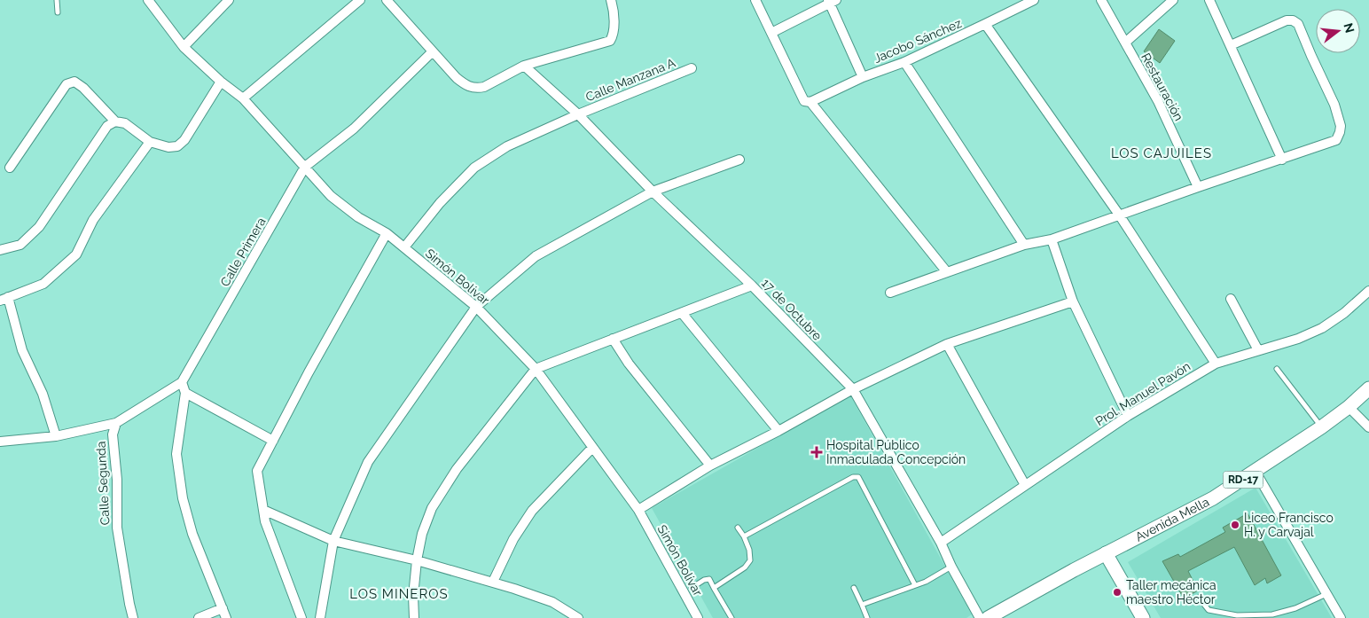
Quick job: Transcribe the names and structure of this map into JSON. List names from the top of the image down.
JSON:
{
  "streets": {
    "main road": ["RD-17", "Avenida Mella"],
    "street": [
      "Jacobo Sánchez",
      "Calle Manzana A",
      "Restauración",
      "Calle Primera",
      "Simón Bolívar",
      "17 de Octubre",
      "Prol. Manuel Pavón",
      "Calle Segunda"
    ]
  },
  "crossings": [
    ["Calle Manzana A", "Simón Bolívar"],
    ["Calle Manzana A", "17 de Octubre"],
    ["Calle Primera", "Simón Bolívar"],
    ["17 de Octubre", "Prol. Manuel Pavón"]
  ],
  "districts": ["LOS CAJUILES", "LOS MINEROS"],
  "places": {
    "health": ["Hospital Público Inmaculada Concepción"],
    "other": ["Liceo Francisco H. y Carvajal", "Taller mecánica maestro Héctor"]
  },
  "north": "right"
}
